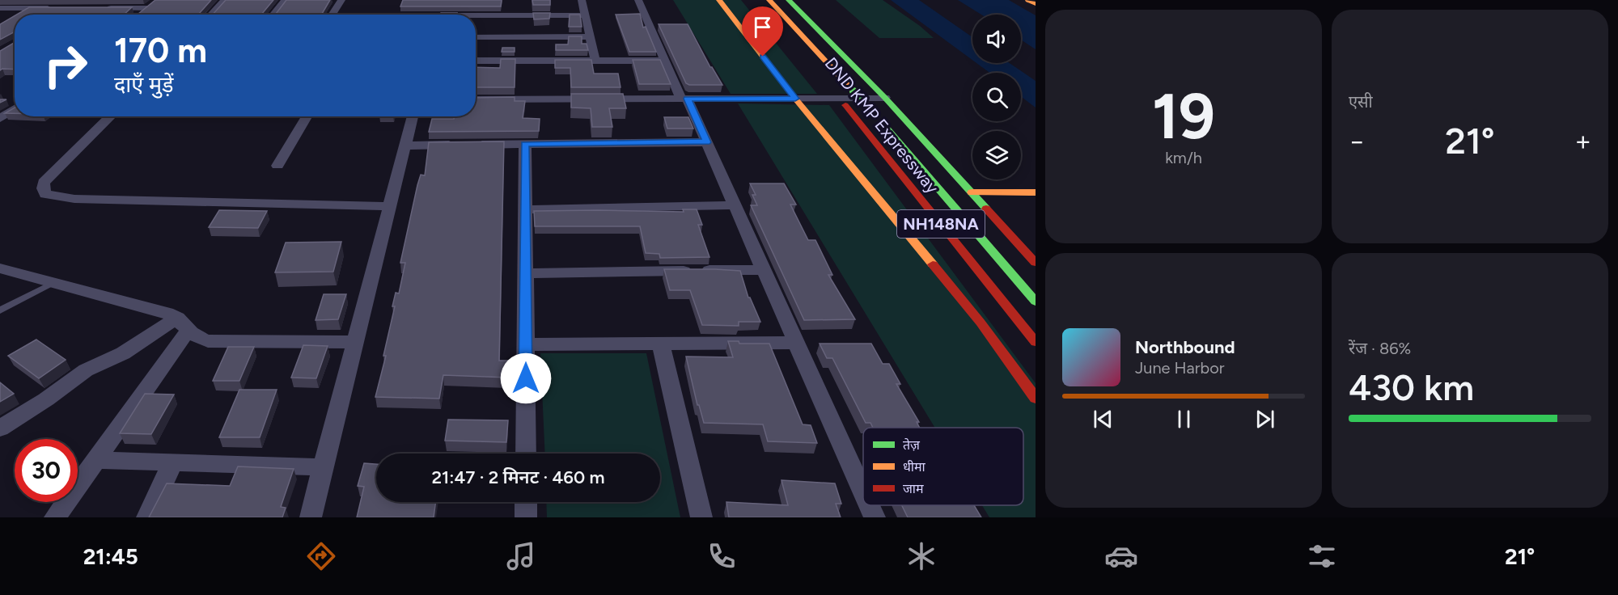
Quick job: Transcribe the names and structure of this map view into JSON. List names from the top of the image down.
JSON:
{
  "streets": {
    "main road": ["DND KMP Expressway", "NH148NA"]
  },
  "legend": ["तेज़", "धीमा", "जाम"],
  "page": {
    "tile": [
      ["19", "km/h"],
      "एसी",
      ["रेंज · 86%", "430 km"]
    ],
    "turn": ["170 m", "दाएँ मुड़ें"],
    "heat": ["−", "21°", "+"],
    "song": ["Northbound", "June Harbor"],
    "limit": "30",
    "trip": "21:47 · 2 मिनट · 460 m",
    "tabs": ["21:45", "21°"]
  }
}
